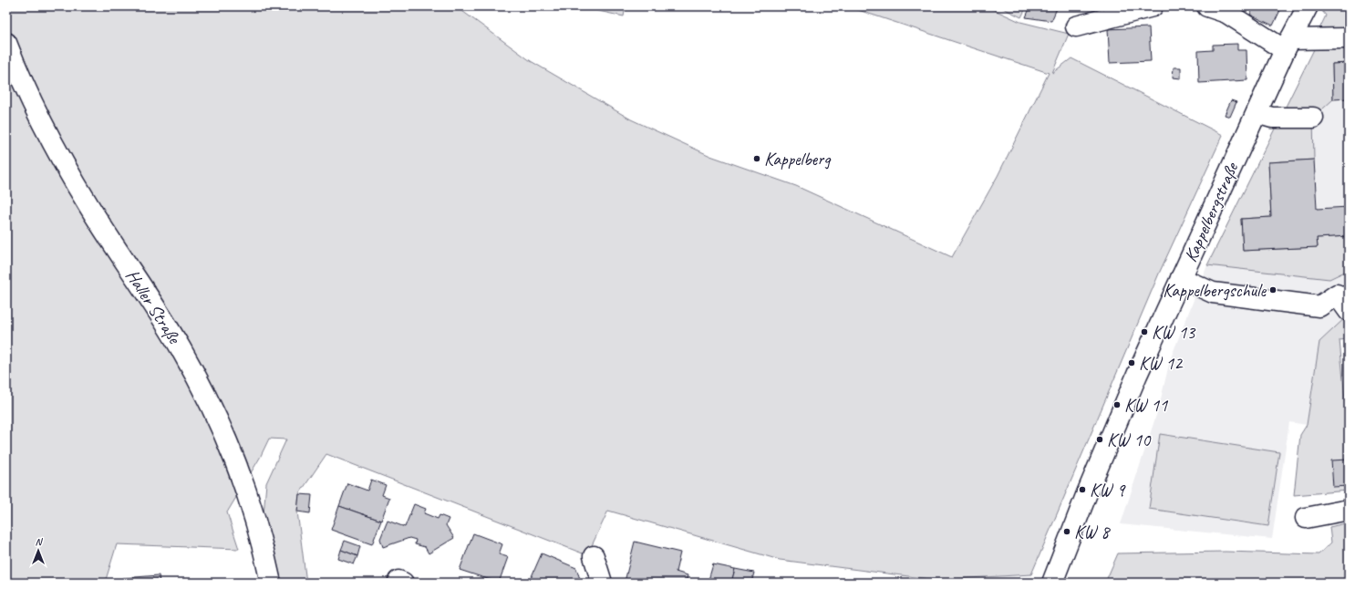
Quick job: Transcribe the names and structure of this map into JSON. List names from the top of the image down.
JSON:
{
  "streets": {
    "street": ["Kappelbergstraße", "Haller Straße"]
  },
  "places": [
    "Kappelberg",
    "Kappelbergschule",
    "KW 13",
    "KW 12",
    "KW 11",
    "KW 10",
    "KW 9",
    "KW 8"
  ],
  "north": "top"
}
